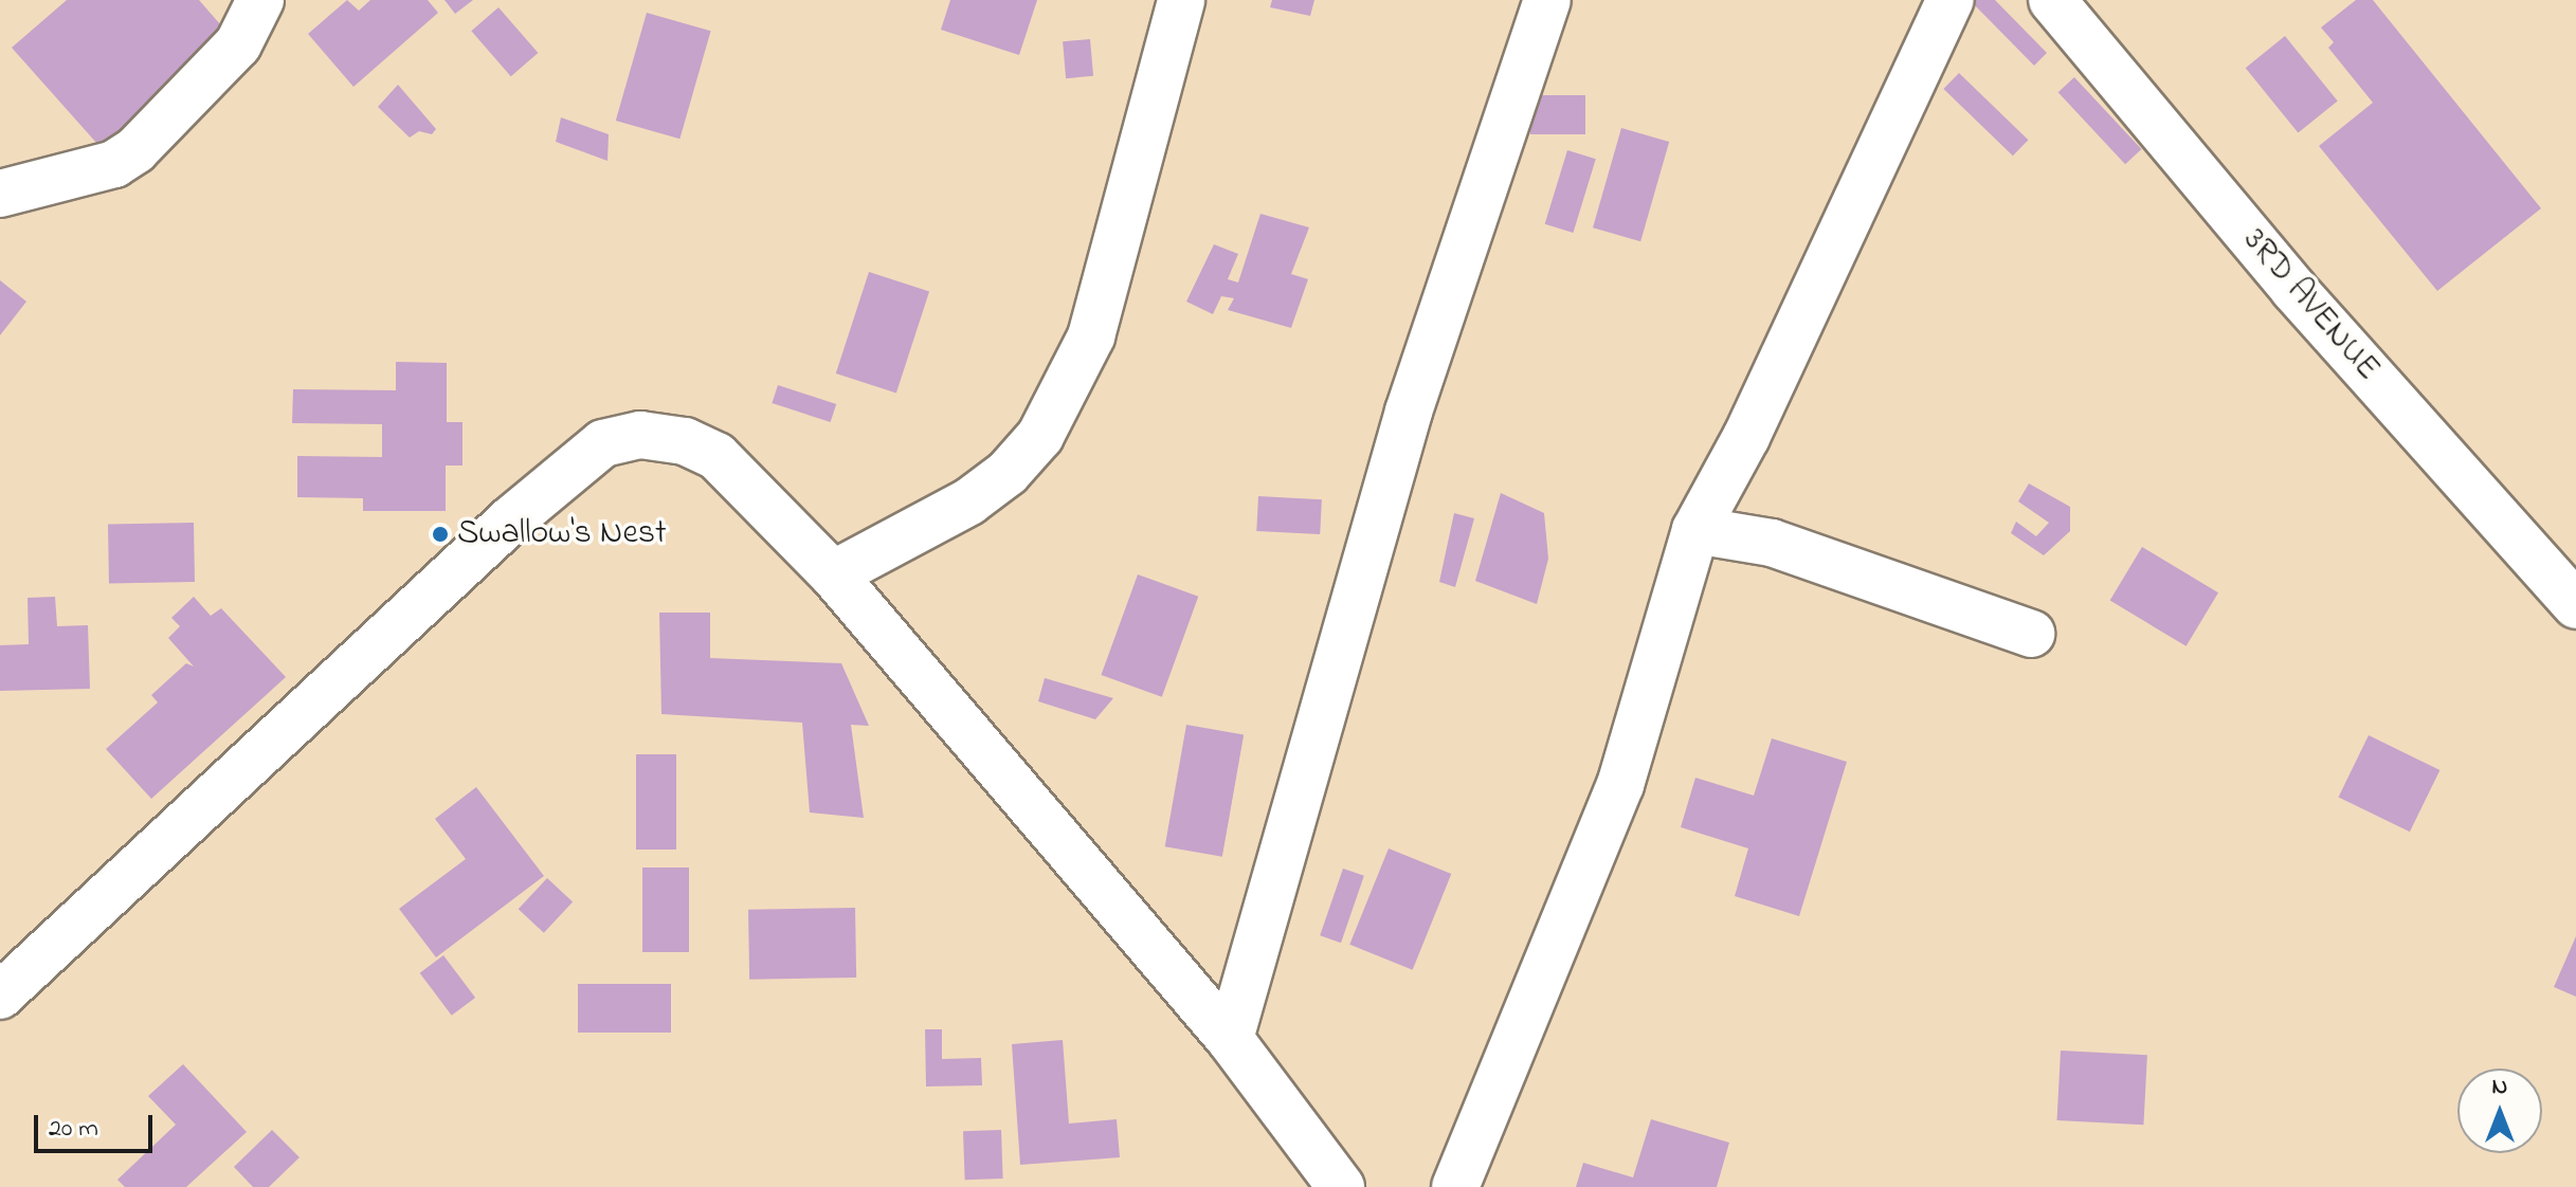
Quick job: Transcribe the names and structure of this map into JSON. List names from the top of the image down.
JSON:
{
  "streets": {
    "street": ["3RD AVENUE"]
  },
  "places": ["Swallow's Nest"],
  "scale_bar": "20 m",
  "north": "top"
}
